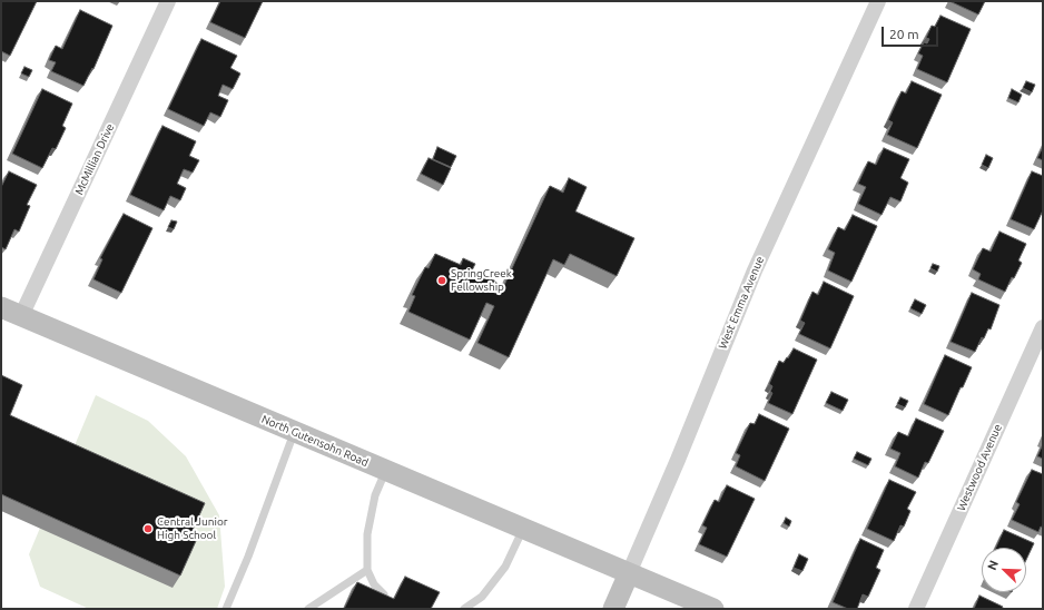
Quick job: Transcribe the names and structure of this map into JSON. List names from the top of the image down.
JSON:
{
  "streets": {
    "street": [
      "McMillian Drive",
      "West Emma Avenue",
      "North Gutensohn Road",
      "Westwood Avenue"
    ]
  },
  "crossings": [
    ["McMillian Drive", "North Gutensohn Road"],
    ["West Emma Avenue", "North Gutensohn Road"]
  ],
  "places": ["SpringCreek Fellowship", "Central Junior High School"],
  "scale_bar": "20 m",
  "north": "top left"
}
